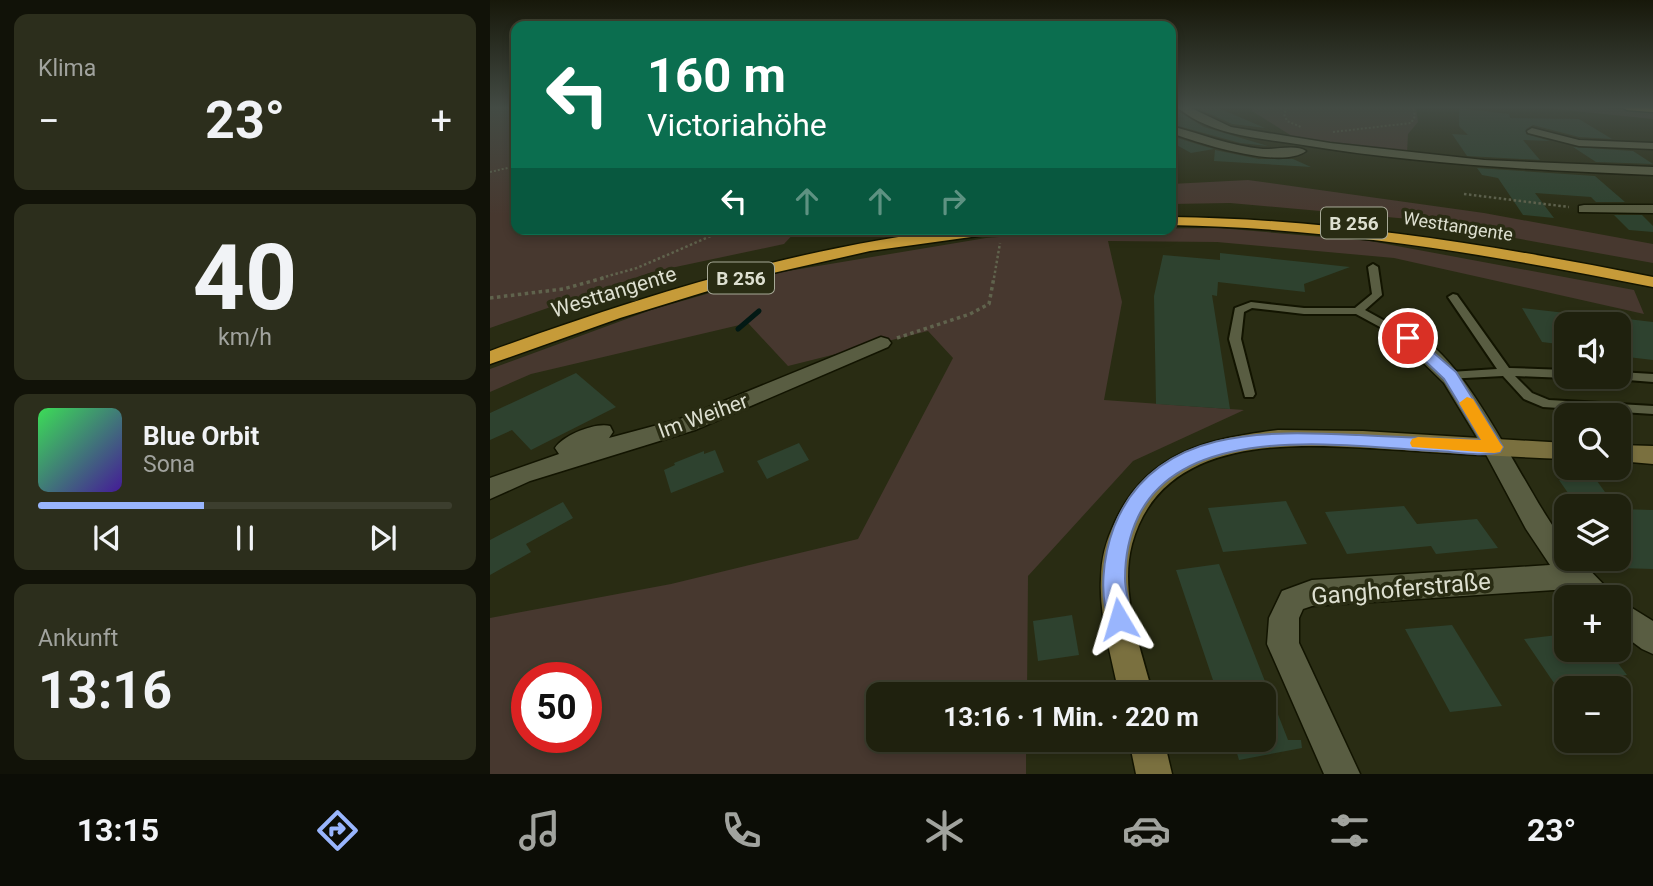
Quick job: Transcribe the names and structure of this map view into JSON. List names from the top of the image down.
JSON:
{
  "streets": {
    "highway": ["B 256", "Westtangente"],
    "street": ["Im Weiher", "Ganghoferstraße"]
  },
  "crossings": [
    ["B 256", "Westtangente"]
  ],
  "page": {
    "tile": [
      "Klima",
      ["40", "km/h"],
      ["Ankunft", "13:16"]
    ],
    "turn": ["160 m", "Victoriahöhe"],
    "heat": ["−", "23°", "+"],
    "map_buttons": ["+", "−"],
    "song": ["Blue Orbit", "Sona"],
    "limit": "50",
    "trip": "13:16 · 1 Min. · 220 m",
    "tabs": ["13:15", "23°"]
  }
}
